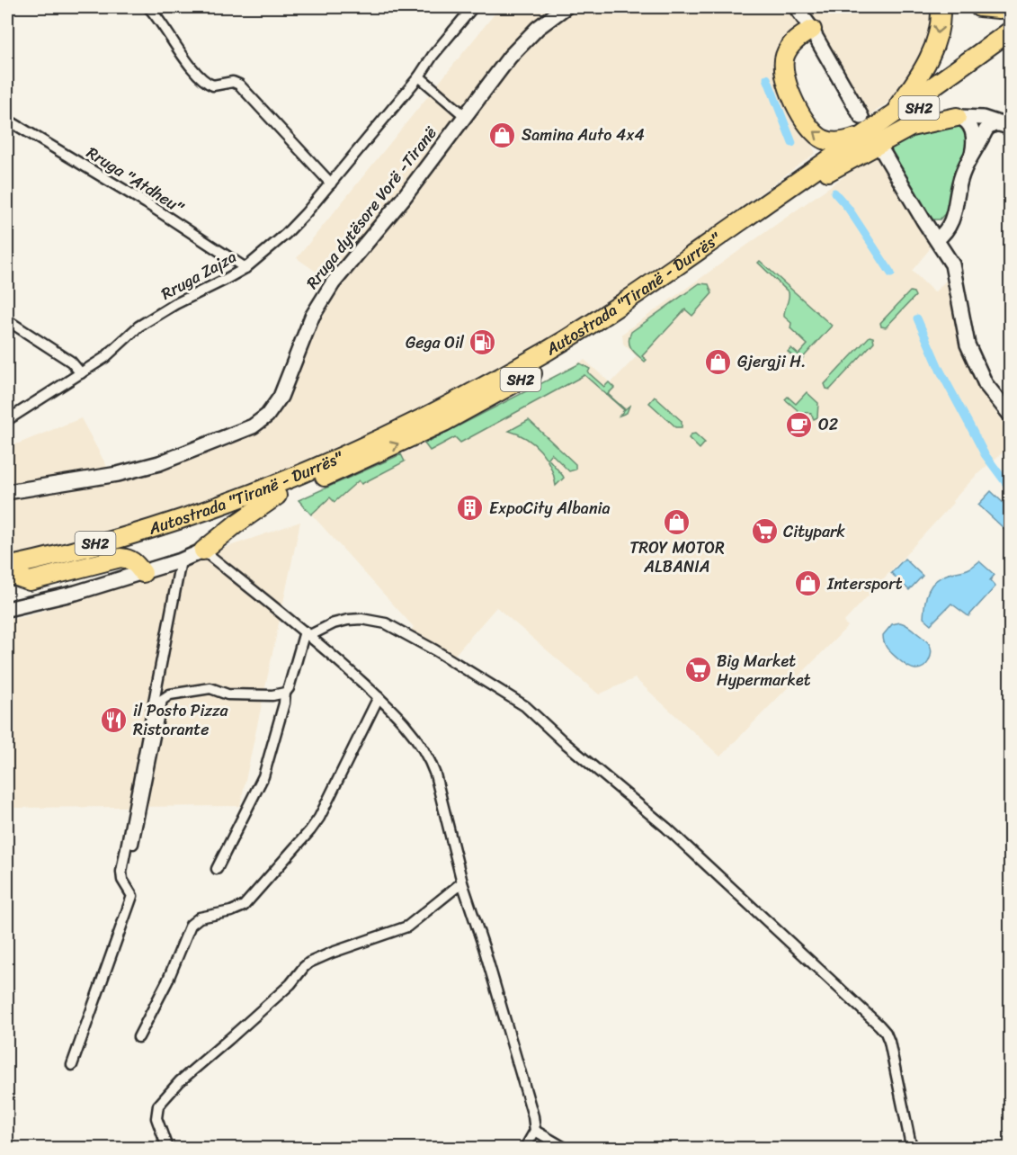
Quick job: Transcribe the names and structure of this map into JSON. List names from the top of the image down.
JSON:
{
  "streets": {
    "highway": ["SH2", "Autostrada \"Tiranë - Durrës\""],
    "main road": ["Rruga dytësore Vorë -Tiranë"],
    "street": ["Rruga \"Atdheu\"", "Rruga Zajza"]
  },
  "crossings": [
    ["Rruga \"Atdheu\"", "Rruga Zajza"]
  ],
  "places": {
    "shop": [
      "Samina Auto 4x4",
      "Gjergji H.",
      "TROY MOTOR ALBANIA",
      "Intersport"
    ],
    "fuel station": ["Gega Oil"],
    "cafe": ["O2"],
    "building": ["ExpoCity Albania"],
    "supermarket": ["Citypark", "Big Market Hypermarket"],
    "restaurant": ["il Posto Pizza Ristorante"]
  }
}
